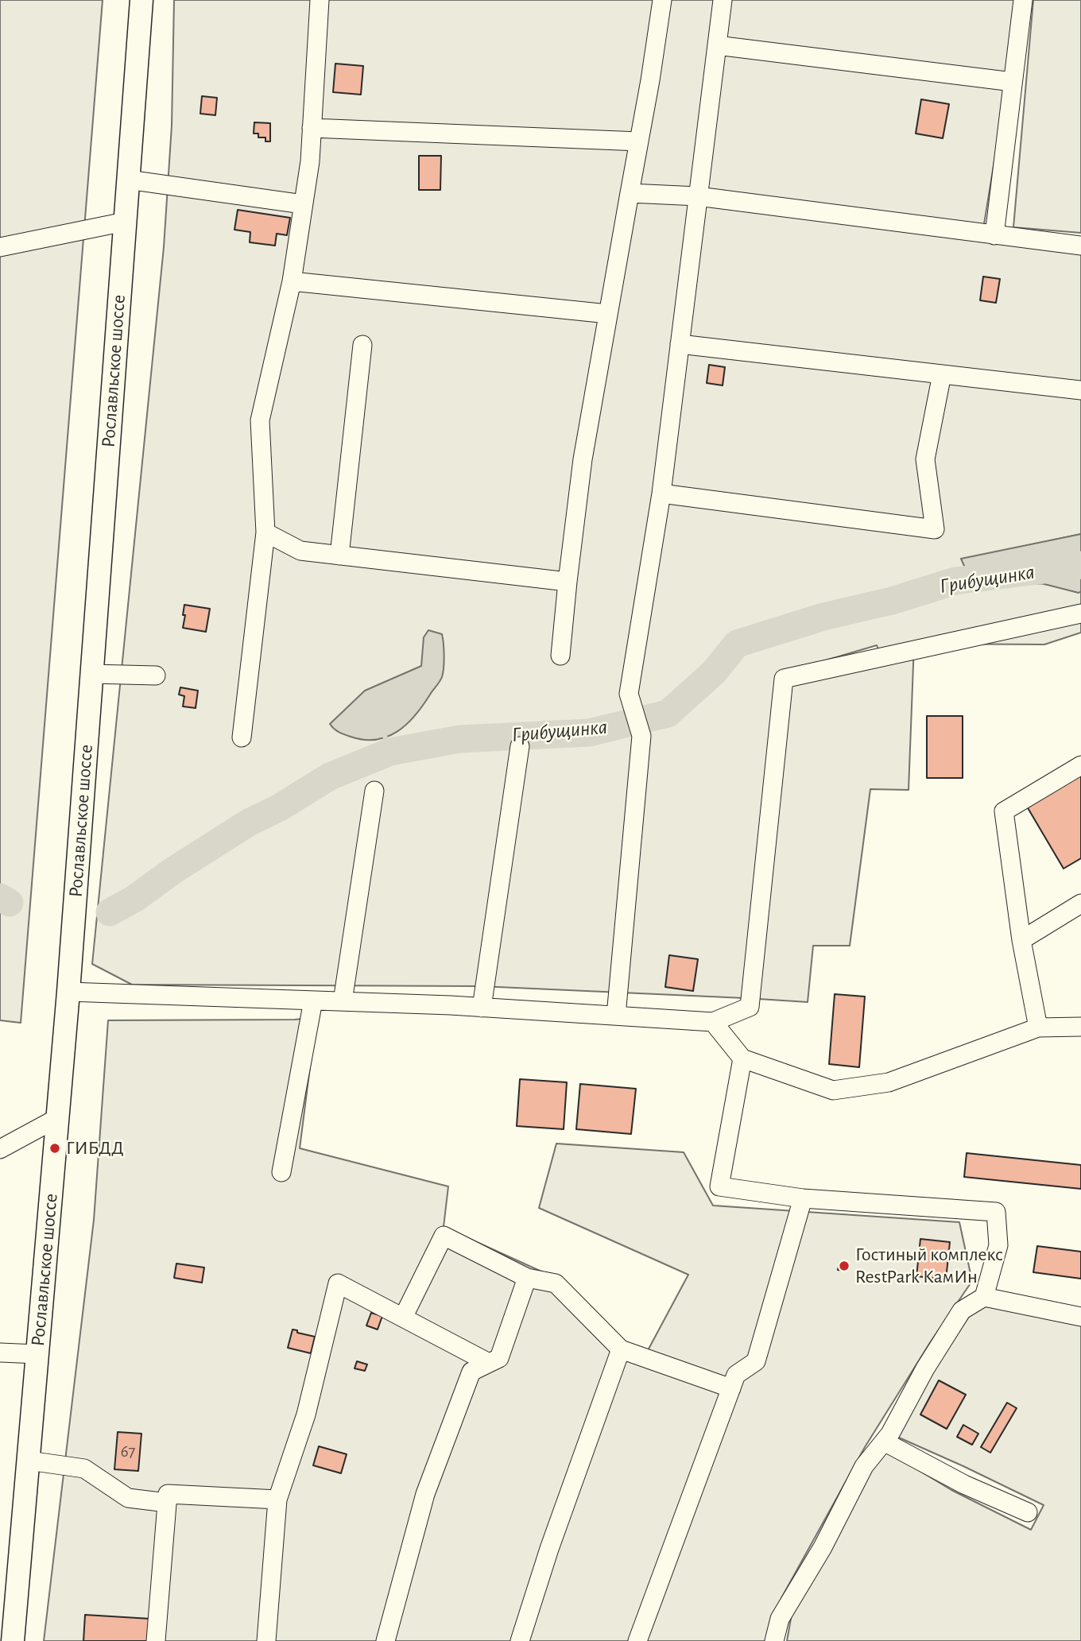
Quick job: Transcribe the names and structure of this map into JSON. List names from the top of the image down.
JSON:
{
  "streets": {
    "main road": ["Рославльское шоссе"]
  },
  "water": ["Грибущинка"],
  "places": ["ГИБДД", "Гостиный комплекс RestPark КамИн"],
  "house_numbers": ["67"]
}
